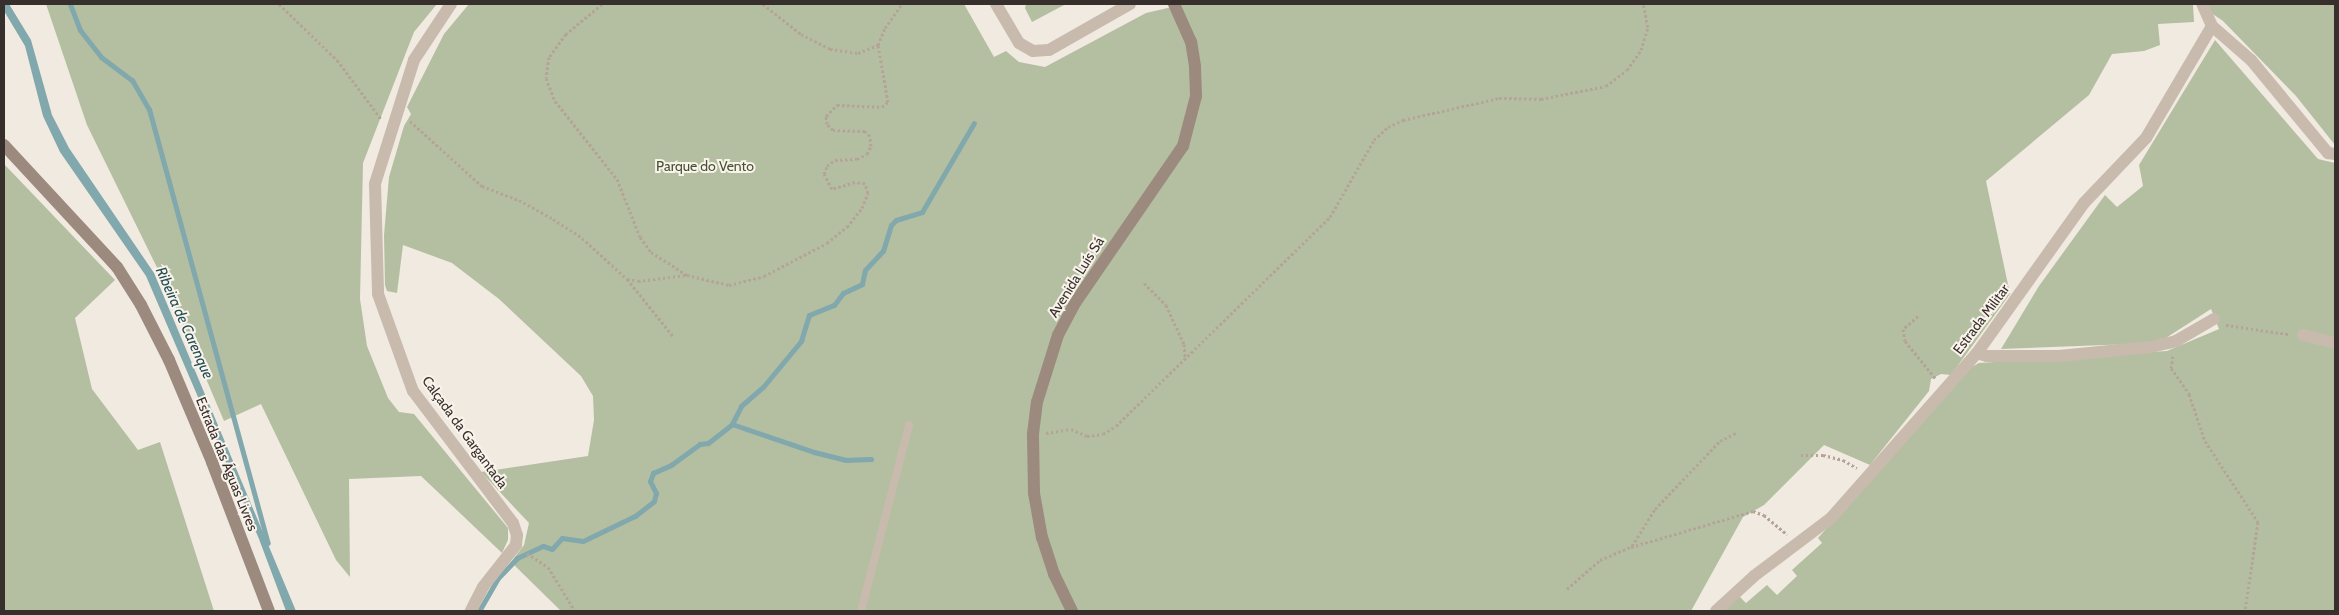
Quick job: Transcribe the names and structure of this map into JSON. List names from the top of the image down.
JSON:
{
  "streets": {
    "street": [
      "Avenida Luís Sá",
      "Estrada Militar",
      "Calçada da Gargantada",
      "Estrada das Águas Livres"
    ]
  },
  "water": ["Ribeira de Carenque"],
  "parks": ["Parque do Vento"]
}
